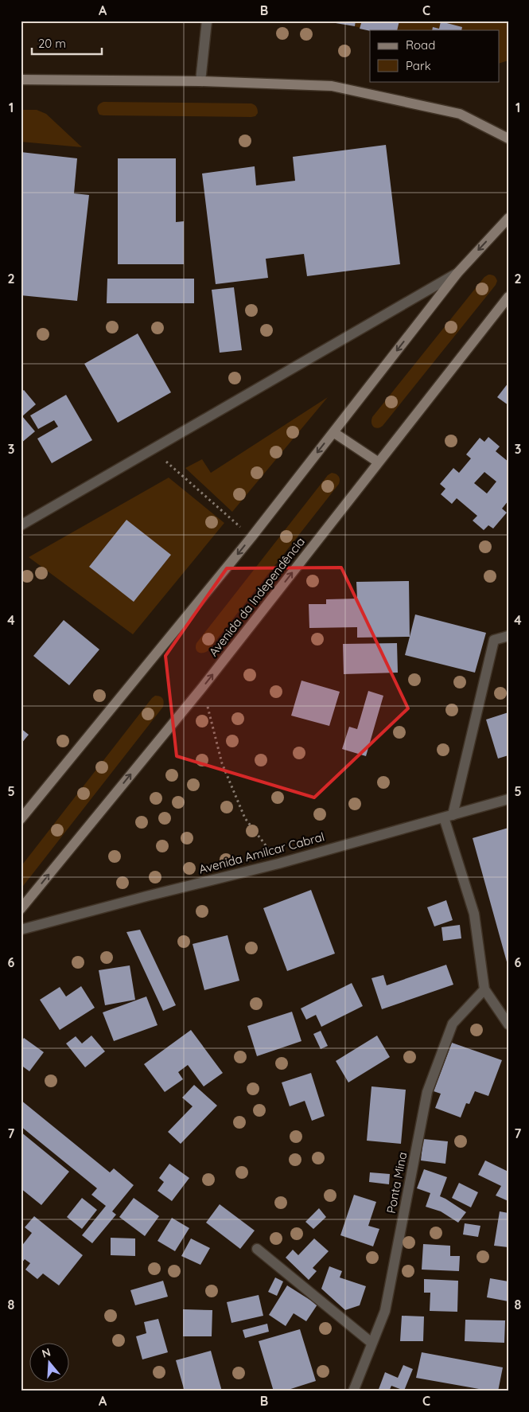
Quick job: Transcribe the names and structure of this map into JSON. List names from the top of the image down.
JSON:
{
  "streets": {
    "street": ["Avenida da Independência", "Avenida Amilcar Cabral", "Ponta Mina"]
  },
  "legend": ["Road", "Park"],
  "scale_bar": "20 m",
  "north": "top",
  "grid": {
    "columns": ["A", "B", "C"],
    "rows": [
      "1",
      "2",
      "3",
      "4",
      "5",
      "6",
      "7",
      "8"
    ]
  }
}
